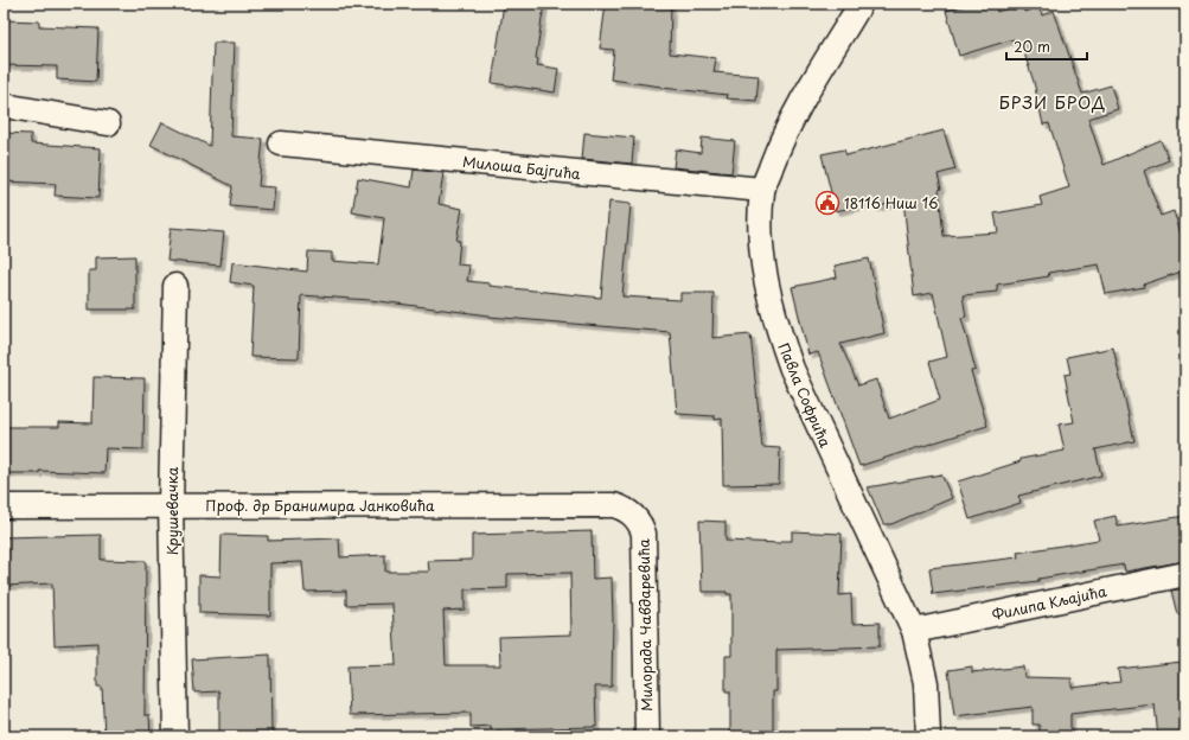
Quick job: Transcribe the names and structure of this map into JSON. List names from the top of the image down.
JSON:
{
  "streets": {
    "street": [
      "Милоша Бајгића",
      "Павла Софрића",
      "Проф. др Бранимира Јанковића",
      "Крушевачка",
      "Филипа Кљајића",
      "Милорада Чавдаревића"
    ]
  },
  "crossings": [
    ["Милоша Бајгића", "Павла Софрића"],
    ["Павла Софрића", "Филипа Кљајића"],
    ["Проф. др Бранимира Јанковића", "Крушевачка"],
    ["Проф. др Бранимира Јанковића", "Милорада Чавдаревића"]
  ],
  "districts": ["БРЗИ БРОД"],
  "places": {
    "public building": ["18116 Ниш 16"]
  },
  "scale_bar": "20 m"
}
